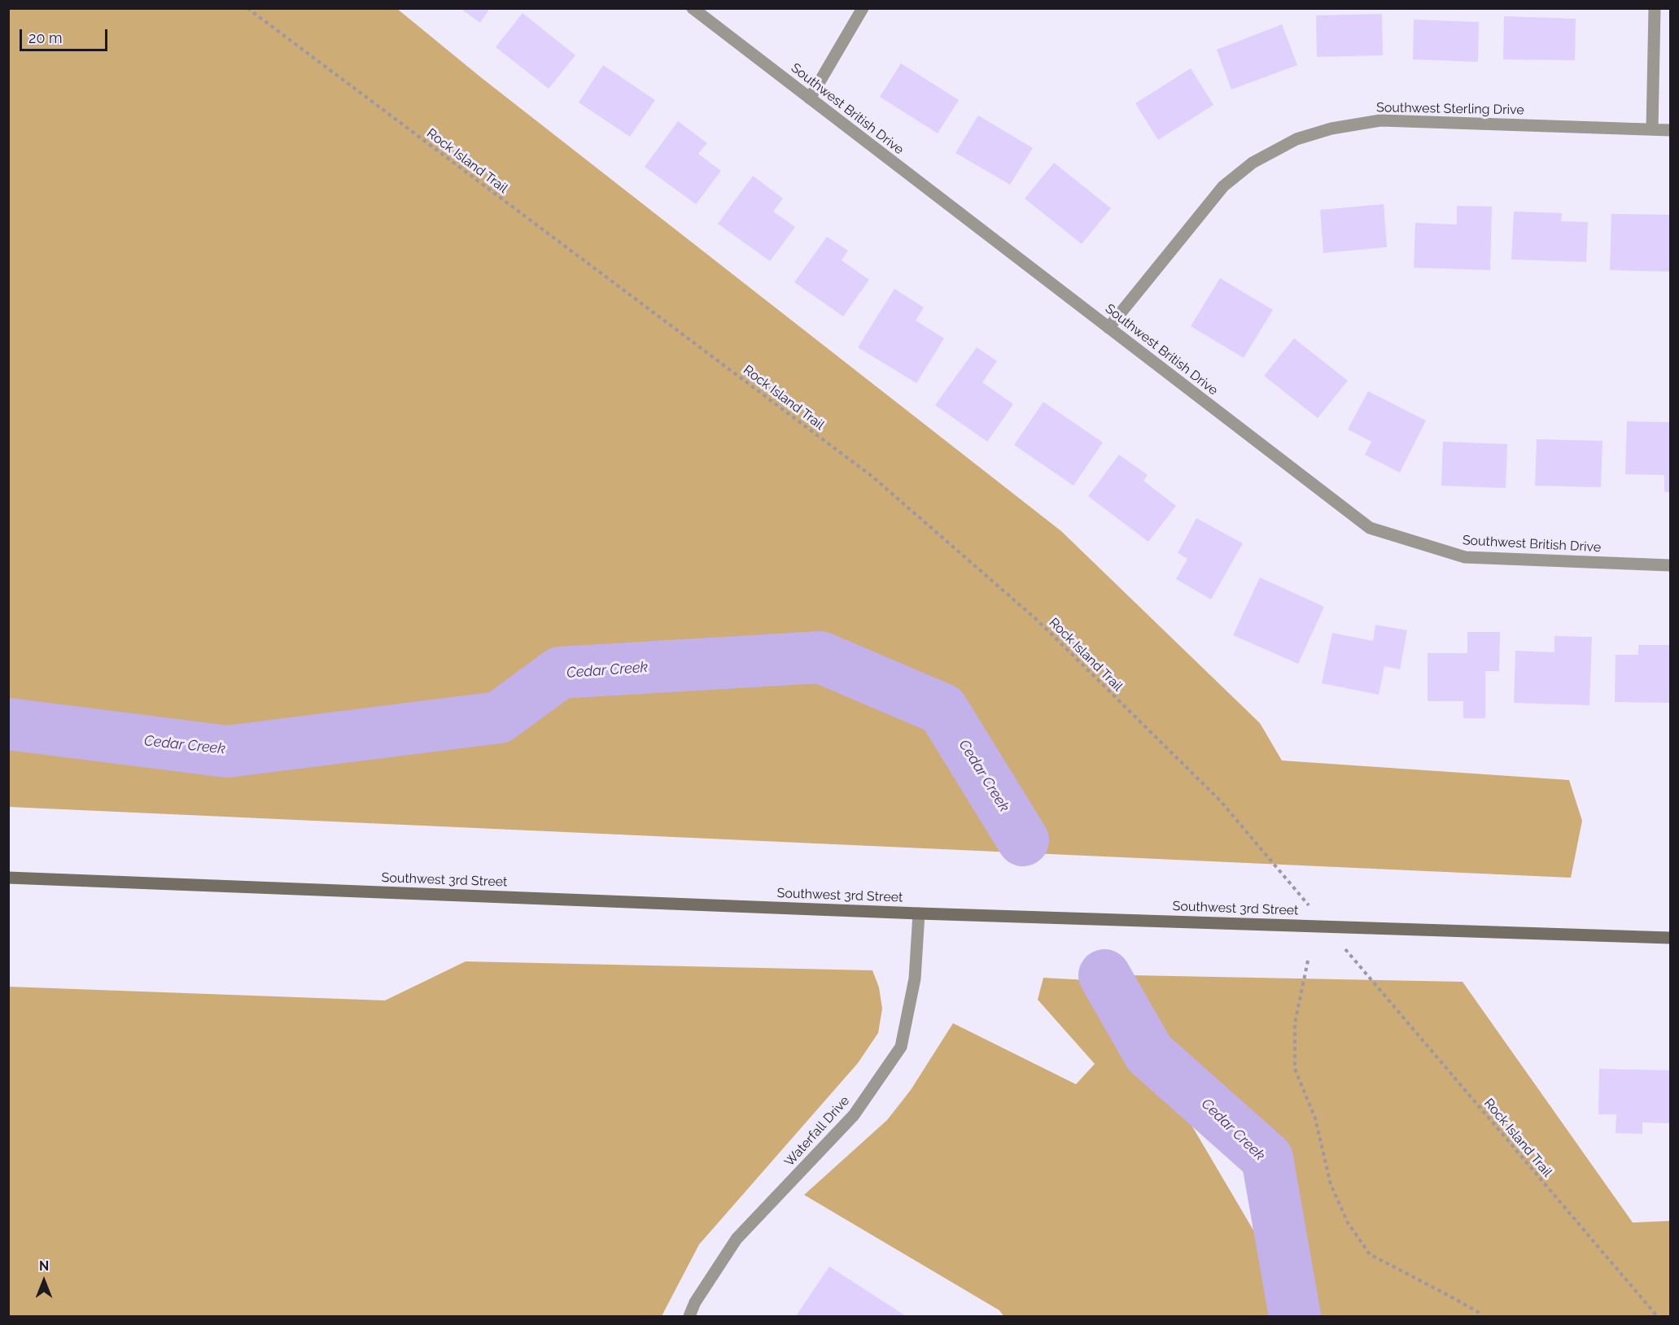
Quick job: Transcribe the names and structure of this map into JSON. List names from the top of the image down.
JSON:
{
  "streets": {
    "main road": ["Southwest 3rd Street"],
    "street": ["Southwest British Drive", "Southwest Sterling Drive", "Waterfall Drive"],
    "path": ["Rock Island Trail"]
  },
  "crossings": [
    ["Southwest British Drive", "Southwest Sterling Drive"],
    ["Southwest 3rd Street", "Waterfall Drive"]
  ],
  "water": ["Cedar Creek"],
  "scale_bar": "20 m",
  "north": "top"
}
